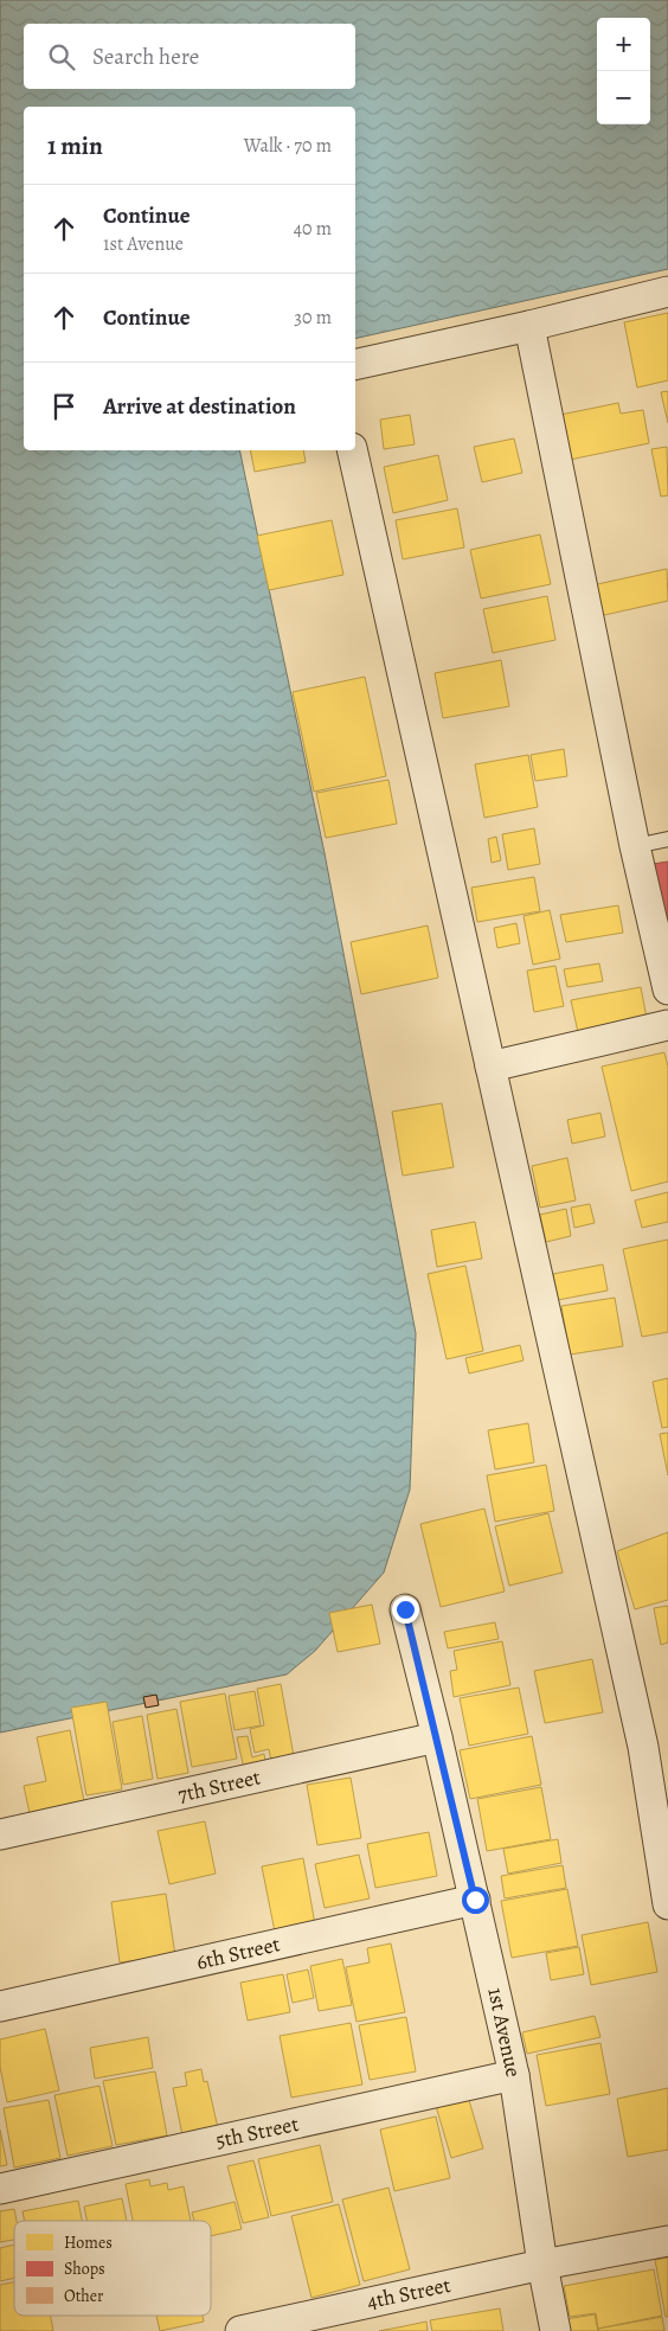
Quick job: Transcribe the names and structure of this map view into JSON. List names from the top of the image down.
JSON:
{
  "streets": {
    "street": [
      "7th Street",
      "6th Street",
      "1st Avenue",
      "5th Street",
      "4th Street"
    ]
  },
  "crossings": [
    ["7th Street", "1st Avenue"],
    ["6th Street", "1st Avenue"],
    ["1st Avenue", "5th Street"],
    ["1st Avenue", "4th Street"]
  ],
  "legend": ["Homes", "Shops", "Other"],
  "page": {
    "map_buttons": ["+", "−"],
    "search": "Search here",
    "heading": ["1 min", "Walk · 70 m"],
    "list": [
      ["Continue", "1st Avenue", "40 m"],
      ["Continue", "30 m"],
      "Arrive at destination"
    ]
  }
}
